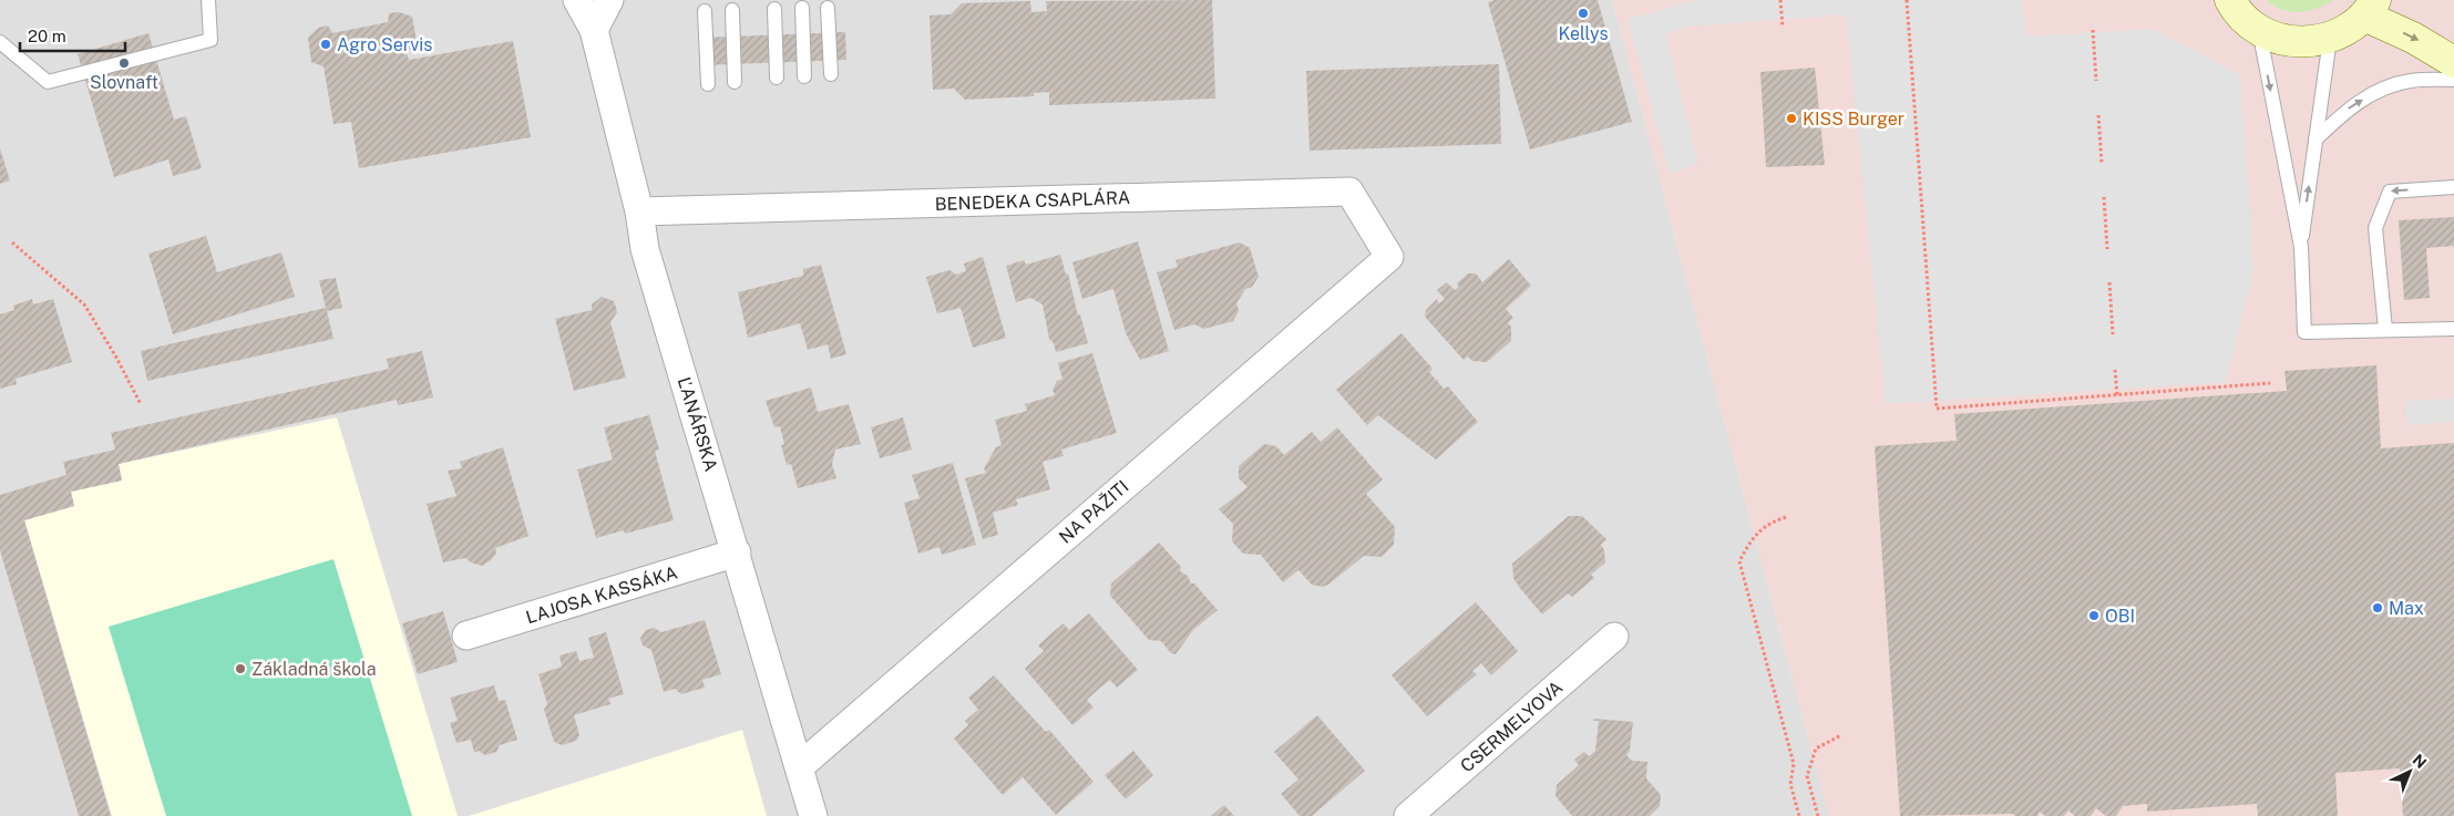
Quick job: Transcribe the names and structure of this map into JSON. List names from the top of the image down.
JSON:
{
  "streets": {
    "street": [
      "BENEDEKA CSAPLÁRA",
      "ĽANÁRSKA",
      "NA PAŽITI",
      "LAJOSA KASSÁKA",
      "CSERMELYOVA"
    ]
  },
  "crossings": [
    ["BENEDEKA CSAPLÁRA", "ĽANÁRSKA"],
    ["BENEDEKA CSAPLÁRA", "NA PAŽITI"],
    ["ĽANÁRSKA", "NA PAŽITI"],
    ["ĽANÁRSKA", "LAJOSA KASSÁKA"]
  ],
  "places": [
    "Kellys",
    "Agro Servis",
    "Slovnaft",
    "KISS Burger",
    "Max",
    "OBI",
    "Základná škola"
  ],
  "scale_bar": "20 m",
  "north": "top right"
}
